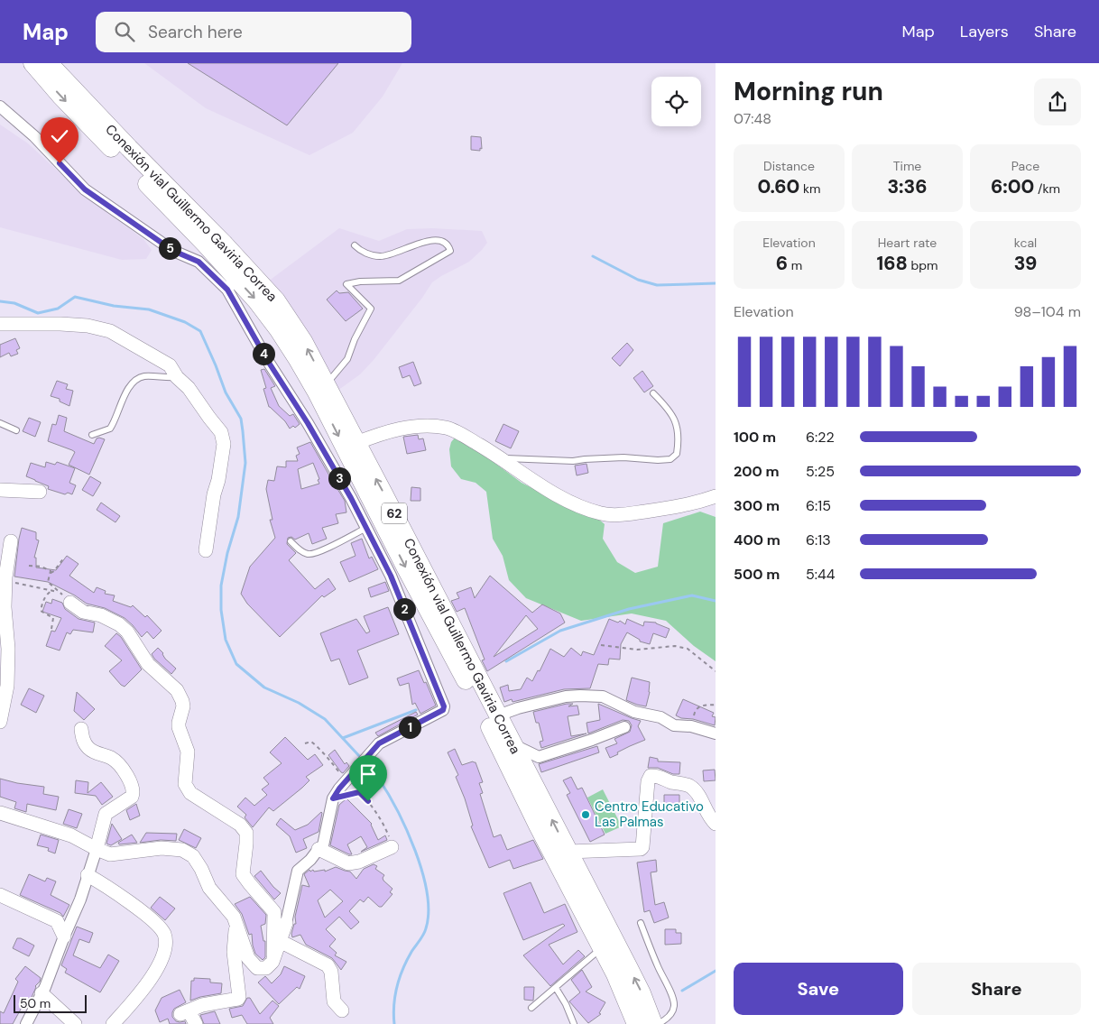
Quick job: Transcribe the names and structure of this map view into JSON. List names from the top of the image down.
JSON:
{
  "streets": {
    "highway": ["Conexión vial Guillermo Gaviria Correa", "62"]
  },
  "places": ["Centro Educativo Las Palmas"],
  "scale_bar": "50 m",
  "page": {
    "header": "Map",
    "search": "Search here",
    "nav": ["Map", "Layers", "Share"],
    "heading": ["Morning run", "07:48"],
    "stats": [
      ["Distance", "0.60 km"],
      ["Time", "3:36"],
      ["Pace", "6:00 /km"],
      ["Elevation", "6 m"],
      ["Heart rate", "168 bpm"],
      ["kcal", "39"]
    ],
    "pins": [
      "5",
      "4",
      "3",
      "2",
      "1"
    ],
    "chart": ["Elevation", "98–104 m"],
    "list": [
      {
        "name": "100 m",
        "note": "6:22"
      },
      {
        "name": "200 m",
        "note": "5:25"
      },
      {
        "name": "300 m",
        "note": "6:15"
      },
      {
        "name": "400 m",
        "note": "6:13"
      },
      {
        "name": "500 m",
        "note": "5:44"
      }
    ],
    "buttons": ["Save", "Share"],
    "scale": "50 m"
  }
}
